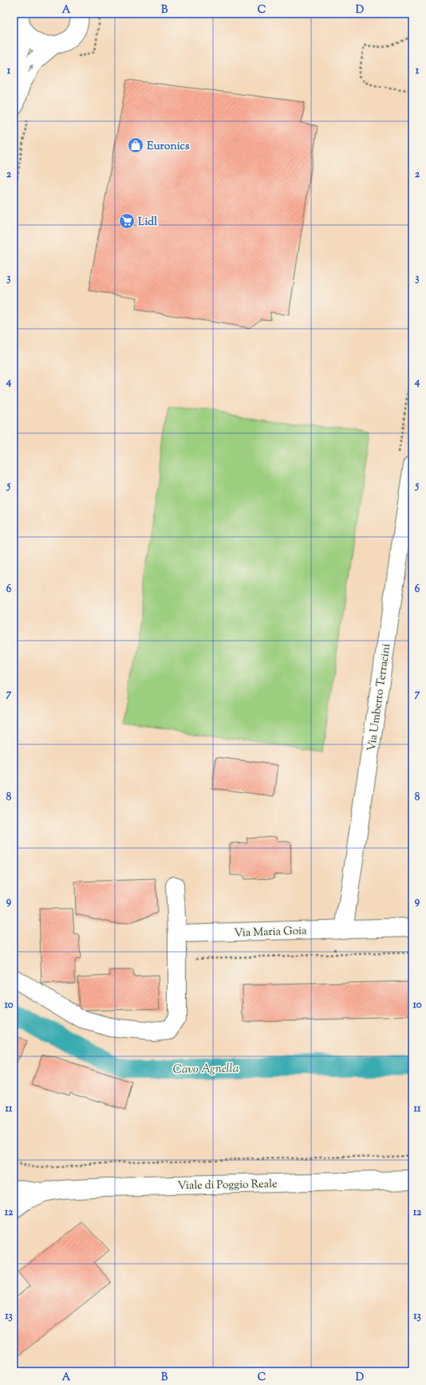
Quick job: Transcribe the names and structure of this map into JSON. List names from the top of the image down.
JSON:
{
  "streets": {
    "street": ["Via Umberto Terracini", "Via Maria Goia", "Viale di Poggio Reale"]
  },
  "crossings": [
    ["Via Umberto Terracini", "Via Maria Goia"]
  ],
  "water": ["Cavo Agnella"],
  "places": {
    "shop": ["Euronics"],
    "supermarket": ["Lidl"]
  },
  "grid": {
    "columns": [
      "A",
      "B",
      "C",
      "D"
    ],
    "rows": [
      "1",
      "2",
      "3",
      "4",
      "5",
      "6",
      "7",
      "8",
      "9",
      "10",
      "11",
      "12",
      "13"
    ]
  }
}
